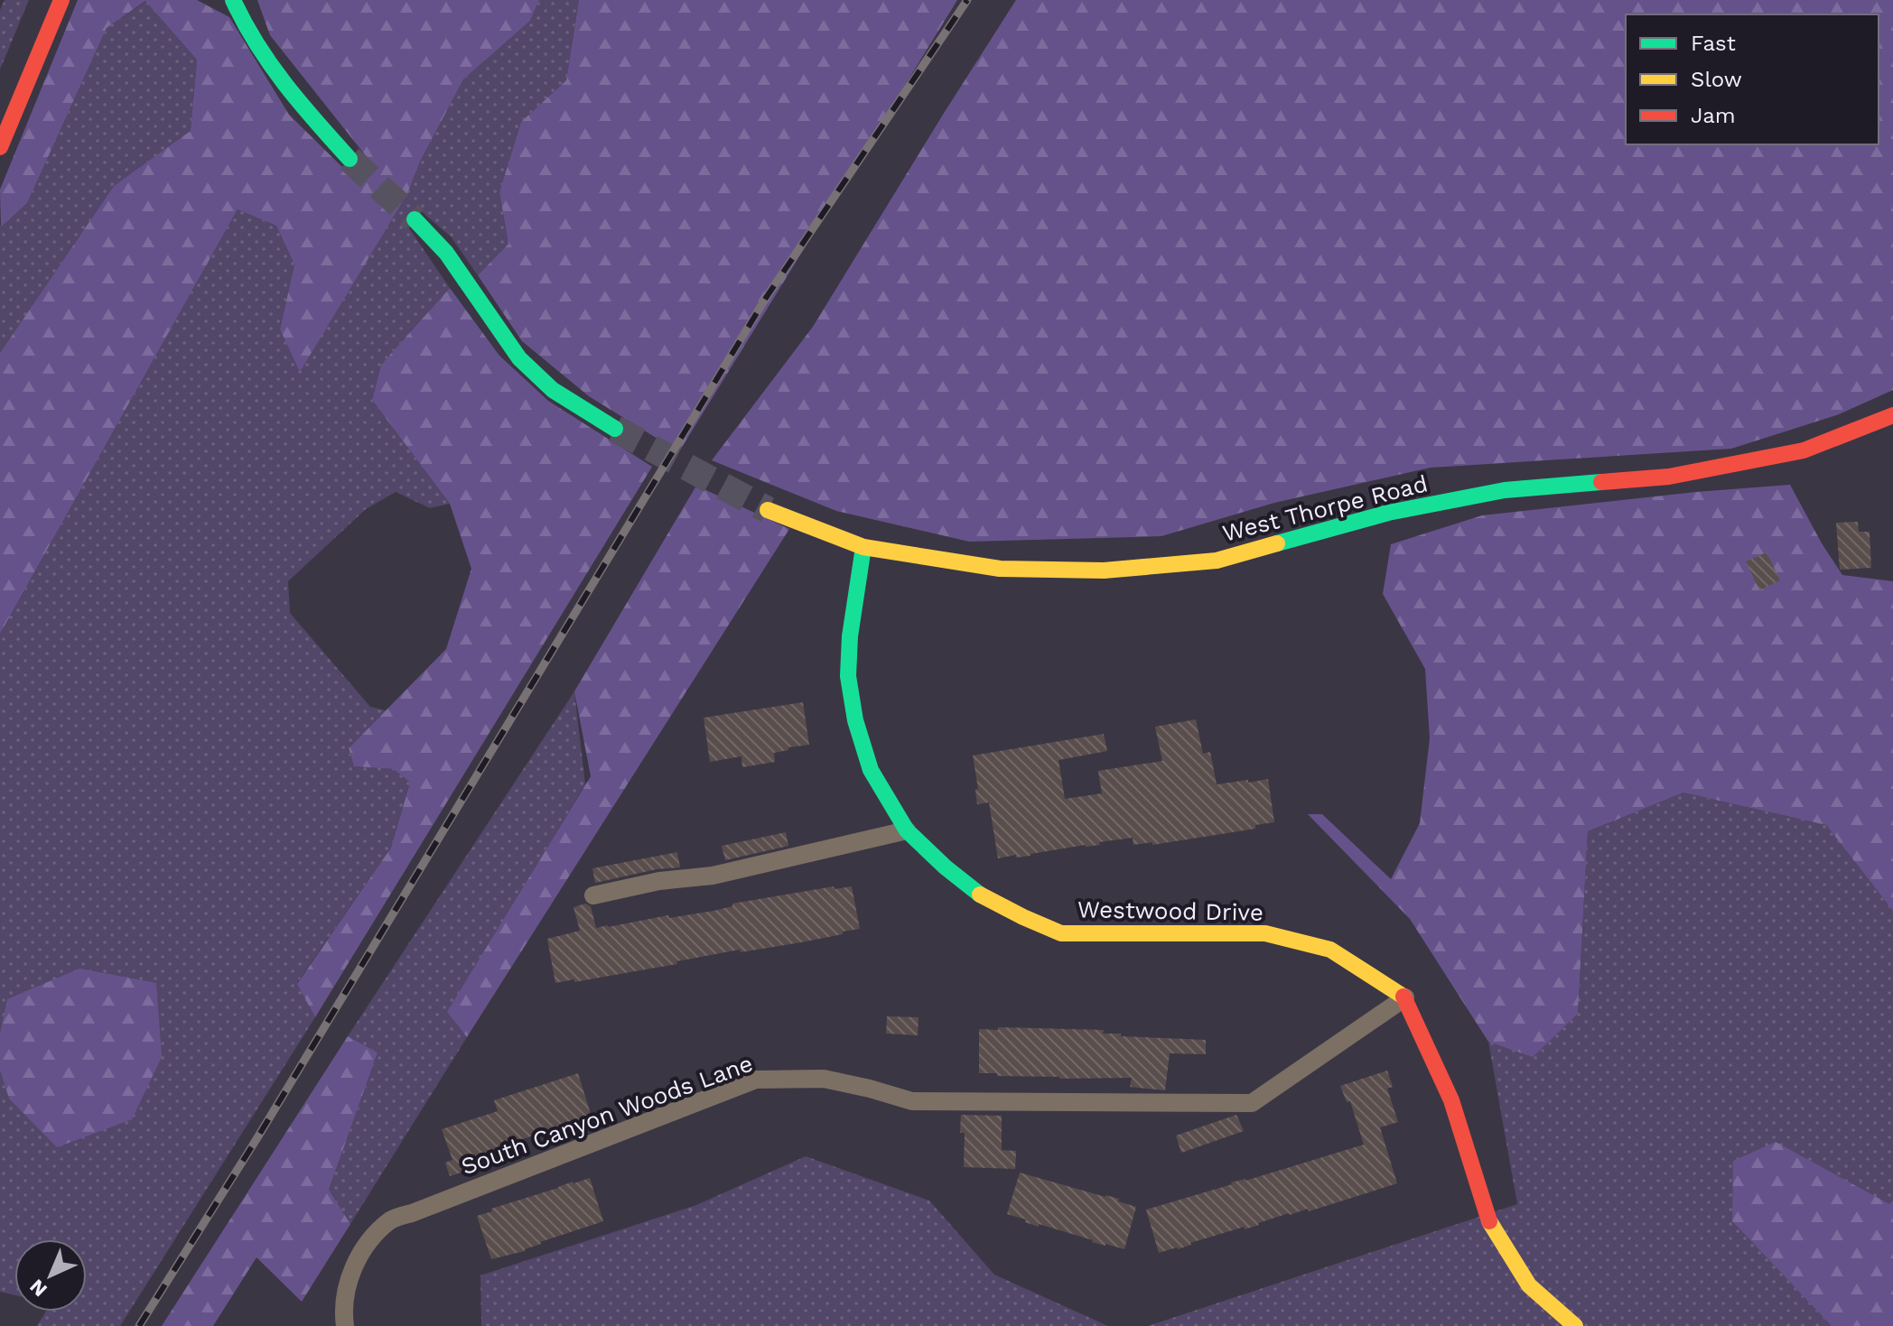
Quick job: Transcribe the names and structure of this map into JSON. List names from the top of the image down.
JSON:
{
  "streets": {
    "main road": ["West Thorpe Road", "Westwood Drive"],
    "street": ["South Canyon Woods Lane"]
  },
  "crossings": [
    ["West Thorpe Road", "Westwood Drive"],
    ["Westwood Drive", "South Canyon Woods Lane"]
  ],
  "legend": ["Fast", "Slow", "Jam"],
  "north": "bottom left"
}
